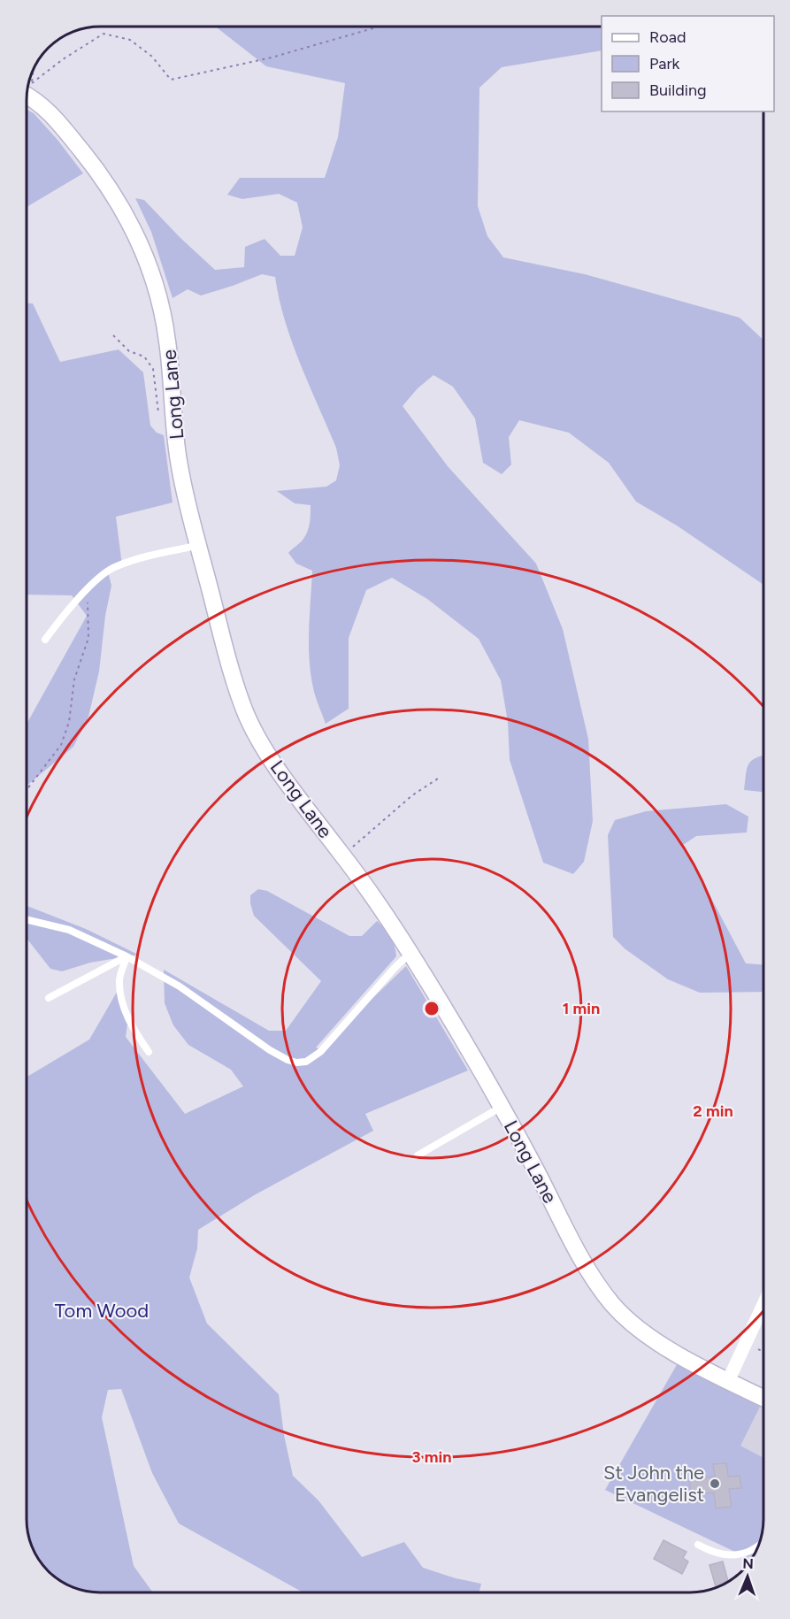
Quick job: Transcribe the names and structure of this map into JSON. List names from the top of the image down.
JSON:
{
  "streets": {
    "street": ["Long Lane"]
  },
  "parks": ["Tom Wood"],
  "places": ["St John the Evangelist"],
  "legend": ["Road", "Park", "Building"],
  "north": "top",
  "rings": ["1 min", "2 min", "3 min"]
}
